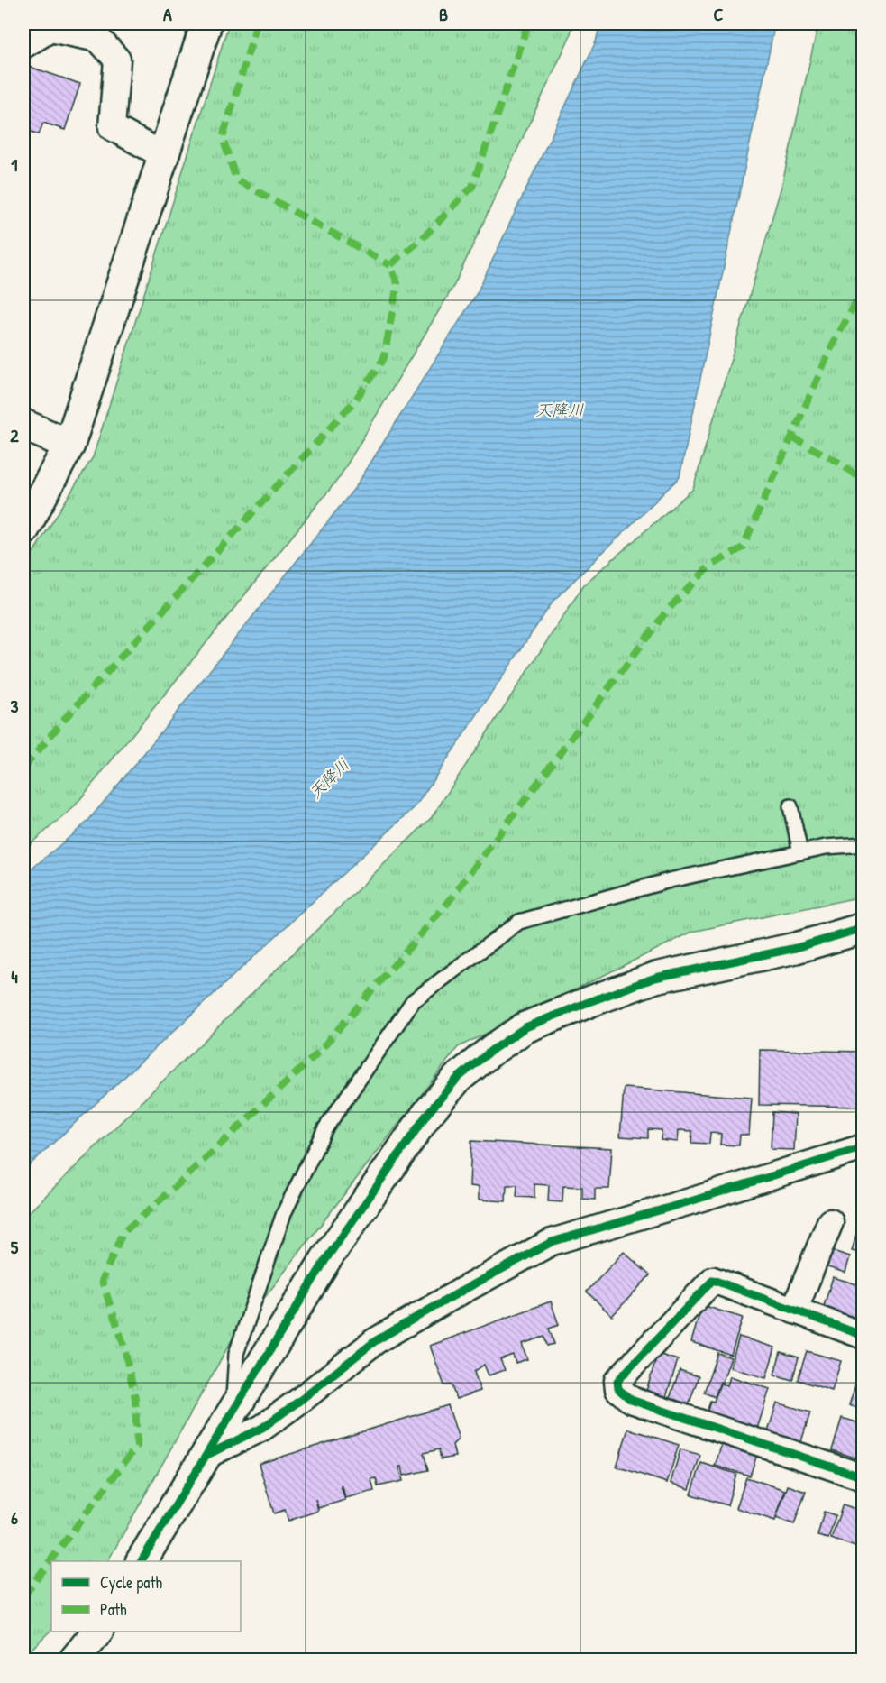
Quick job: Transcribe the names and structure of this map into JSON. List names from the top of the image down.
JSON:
{
  "water": ["天降川"],
  "legend": ["Cycle path", "Path"],
  "grid": {
    "columns": ["A", "B", "C"],
    "rows": [
      "1",
      "2",
      "3",
      "4",
      "5",
      "6"
    ]
  }
}
